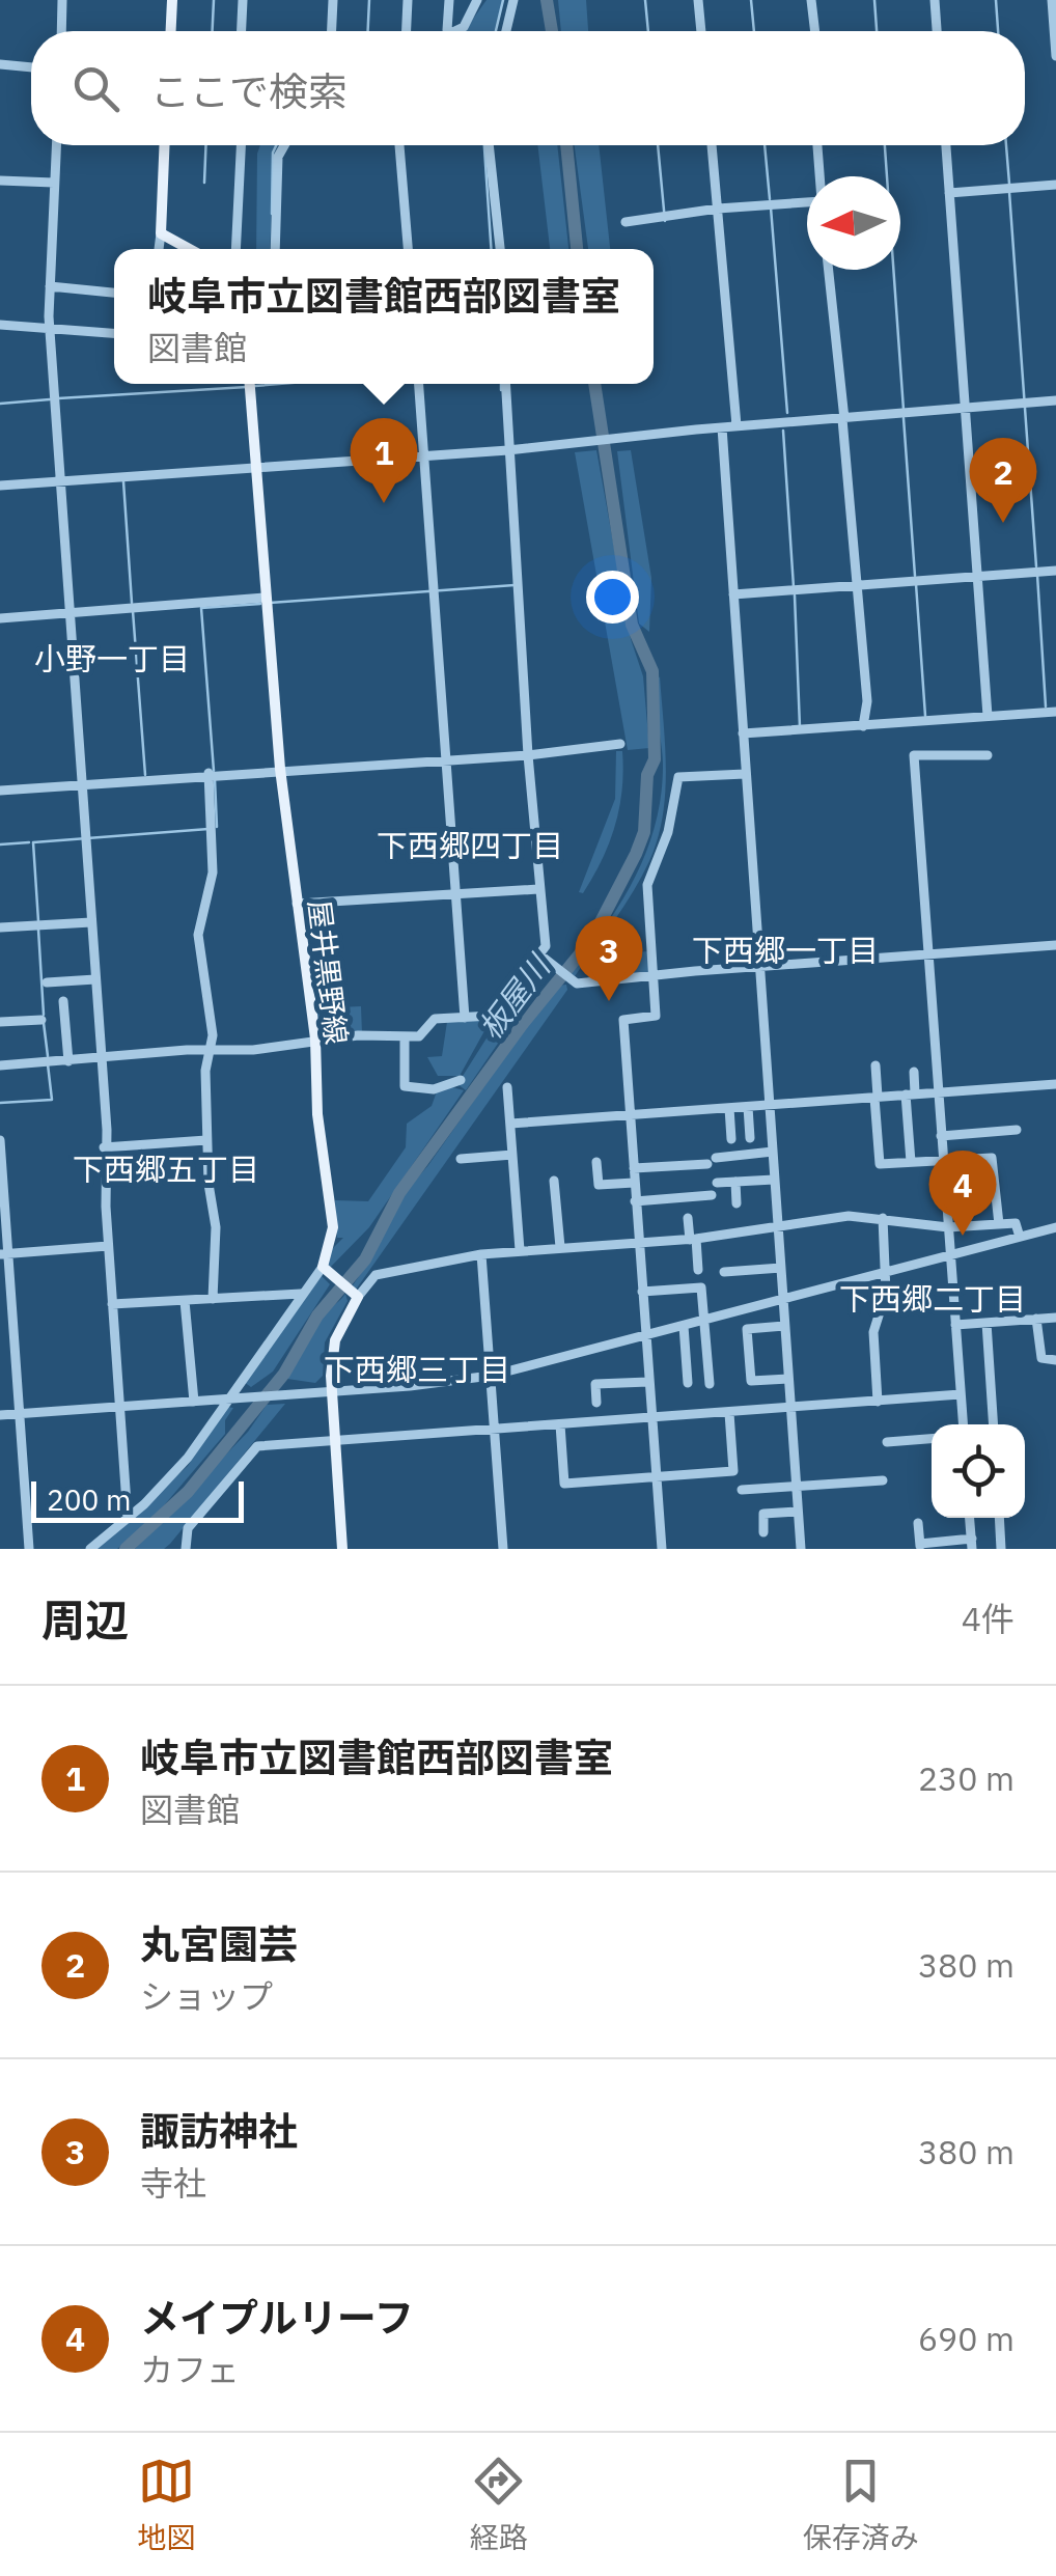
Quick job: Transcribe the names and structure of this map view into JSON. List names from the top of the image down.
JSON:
{
  "streets": {
    "main road": ["屋井黒野線"]
  },
  "districts": [
    "小野一丁目",
    "下西郷四丁目",
    "下西郷一丁目",
    "下西郷五丁目",
    "下西郷二丁目",
    "下西郷三丁目"
  ],
  "water": ["板屋川"],
  "scale_bar": "200 m",
  "north": "left",
  "page": {
    "search": "ここで検索",
    "popup": ["岐阜市立図書館西部図書室", "図書館"],
    "pins": [
      "1",
      "2",
      "3",
      "4"
    ],
    "scale": "200 m",
    "heading": ["周辺", "4件"],
    "list": [
      {
        "mark": "1",
        "name": "岐阜市立図書館西部図書室",
        "note": "図書館",
        "value": "230 m"
      },
      {
        "mark": "2",
        "name": "丸宮園芸",
        "note": "ショップ",
        "value": "380 m"
      },
      {
        "mark": "3",
        "name": "諏訪神社",
        "note": "寺社",
        "value": "380 m"
      },
      {
        "mark": "4",
        "name": "メイプルリーフ",
        "note": "カフェ",
        "value": "690 m"
      }
    ],
    "nav": ["地図", "経路", "保存済み"]
  }
}
